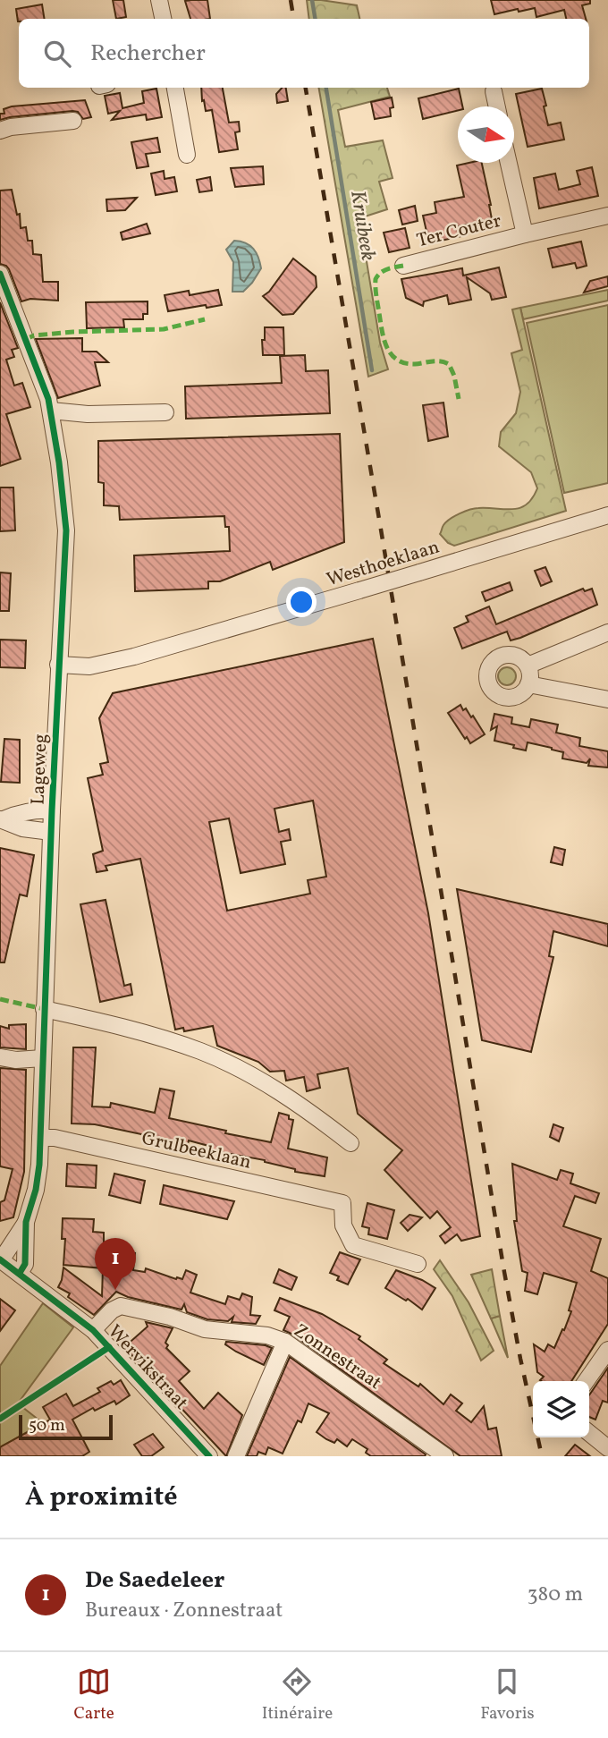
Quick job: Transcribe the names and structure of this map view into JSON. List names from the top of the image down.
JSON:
{
  "streets": {
    "street": [
      "Ter Couter",
      "Westhoeklaan",
      "Lageweg",
      "Grulbeeklaan",
      "Zonnestraat",
      "Wervikstraat"
    ]
  },
  "crossings": [
    ["Westhoeklaan", "Lageweg"],
    ["Lageweg", "Grulbeeklaan"],
    ["Lageweg", "Wervikstraat"],
    ["Zonnestraat", "Wervikstraat"]
  ],
  "water": ["Kruibeek"],
  "scale_bar": "50 m",
  "north": "right",
  "page": {
    "search": "Rechercher",
    "pins": "1",
    "scale": "50 m",
    "heading": "À proximité",
    "list": [
      {
        "mark": "1",
        "name": "De Saedeleer",
        "note": "Bureaux · Zonnestraat",
        "value": "380 m"
      }
    ],
    "nav": ["Carte", "Itinéraire", "Favoris"]
  }
}
